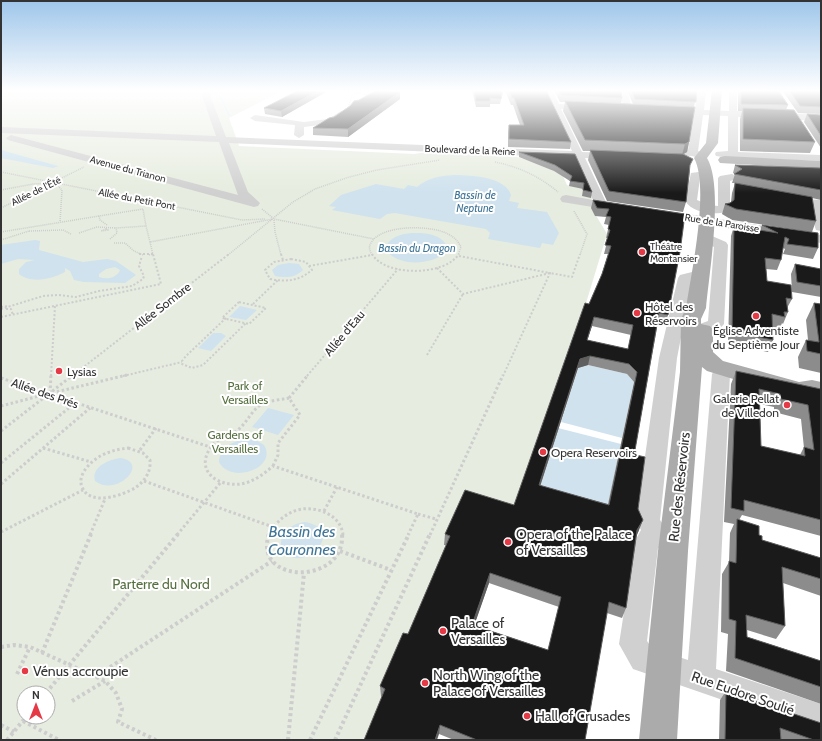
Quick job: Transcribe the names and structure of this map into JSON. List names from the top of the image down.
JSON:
{
  "streets": {
    "main road": ["Rue des Réservoirs"],
    "street": [
      "Boulevard de la Reine",
      "Avenue du Trianon",
      "Rue de la Paroisse",
      "Rue Eudore Soulié"
    ],
    "path": [
      "Allée de l'Été",
      "Allée du Petit Pont",
      "Allée Sombre",
      "Allée d'Eau",
      "Allée des Prés"
    ]
  },
  "crossings": [
    ["Allée de l'Été", "Allée du Petit Pont"],
    ["Allée du Petit Pont", "Allée Sombre"],
    ["Rue de la Paroisse", "Rue des Réservoirs"],
    ["Allée Sombre", "Allée des Prés"],
    ["Rue des Réservoirs", "Rue Eudore Soulié"]
  ],
  "water": ["Bassin de Neptune", "Bassin du Dragon", "Bassin des Couronnes"],
  "parks": ["Park of Versailles", "Gardens of Versailles", "Parterre du Nord"],
  "places": [
    "Théâtre Montansier",
    "Hôtel des Réservoirs",
    "Église Adventiste du Septième Jour",
    "Lysias",
    "Galerie Pellat de Villedon",
    "Opera Reservoirs",
    "Opera of the Palace of Versailles",
    "Palace of Versailles",
    "Vénus accroupie",
    "North Wing of the Palace of Versailles",
    "Hall of Crusades"
  ],
  "north": "top"
}
